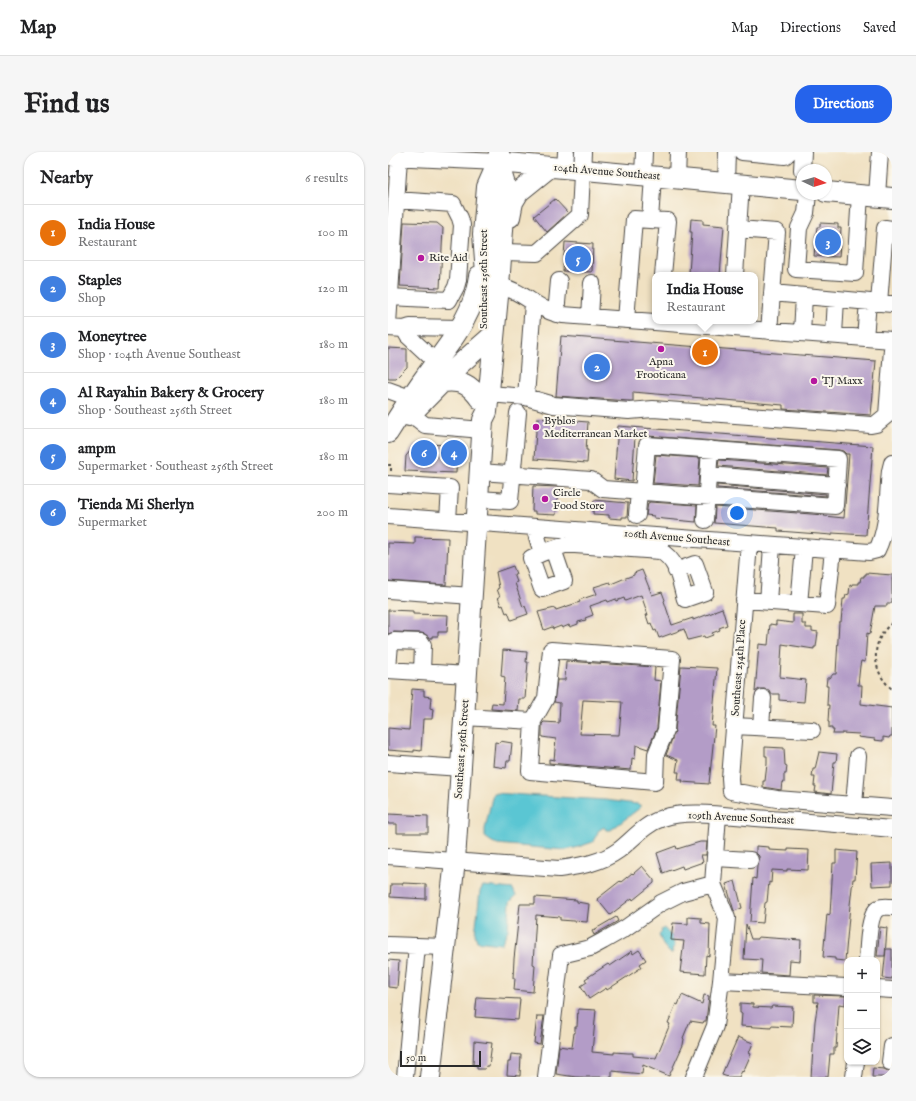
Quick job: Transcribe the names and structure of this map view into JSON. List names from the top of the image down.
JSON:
{
  "streets": {
    "main road": ["104th Avenue Southeast", "Southeast 256th Street"],
    "street": ["106th Avenue Southeast", "Southeast 254th Place", "109th Avenue Southeast"]
  },
  "crossings": [
    ["104th Avenue Southeast", "Southeast 256th Street"],
    ["Southeast 256th Street", "106th Avenue Southeast"],
    ["Southeast 256th Street", "109th Avenue Southeast"],
    ["106th Avenue Southeast", "Southeast 254th Place"]
  ],
  "places": [
    "Rite Aid",
    "Apna Frooticana",
    "TJ Maxx",
    "Byblos Mediterranean Market",
    "Circle Food Store"
  ],
  "scale_bar": "50 m",
  "north": "right",
  "page": {
    "header": "Map",
    "nav": ["Map", "Directions", "Saved"],
    "buttons": "Directions",
    "title": "Find us",
    "heading": ["Nearby", "6 results"],
    "list": [
      {
        "mark": "1",
        "name": "India House",
        "note": "Restaurant",
        "value": "100 m"
      },
      {
        "mark": "2",
        "name": "Staples",
        "note": "Shop",
        "value": "120 m"
      },
      {
        "mark": "3",
        "name": "Moneytree",
        "note": "Shop · 104th Avenue Southeast",
        "value": "180 m"
      },
      {
        "mark": "4",
        "name": "Al Rayahin Bakery & Grocery",
        "note": "Shop · Southeast 256th Street",
        "value": "180 m"
      },
      {
        "mark": "5",
        "name": "ampm",
        "note": "Supermarket · Southeast 256th Street",
        "value": "180 m"
      },
      {
        "mark": "6",
        "name": "Tienda Mi Sherlyn",
        "note": "Supermarket",
        "value": "200 m"
      }
    ],
    "pins": [
      "3",
      "5",
      "1",
      "2",
      "4",
      "6"
    ],
    "popup": ["India House", "Restaurant"],
    "map_buttons": ["+", "−"],
    "scale": "50 m"
  }
}
